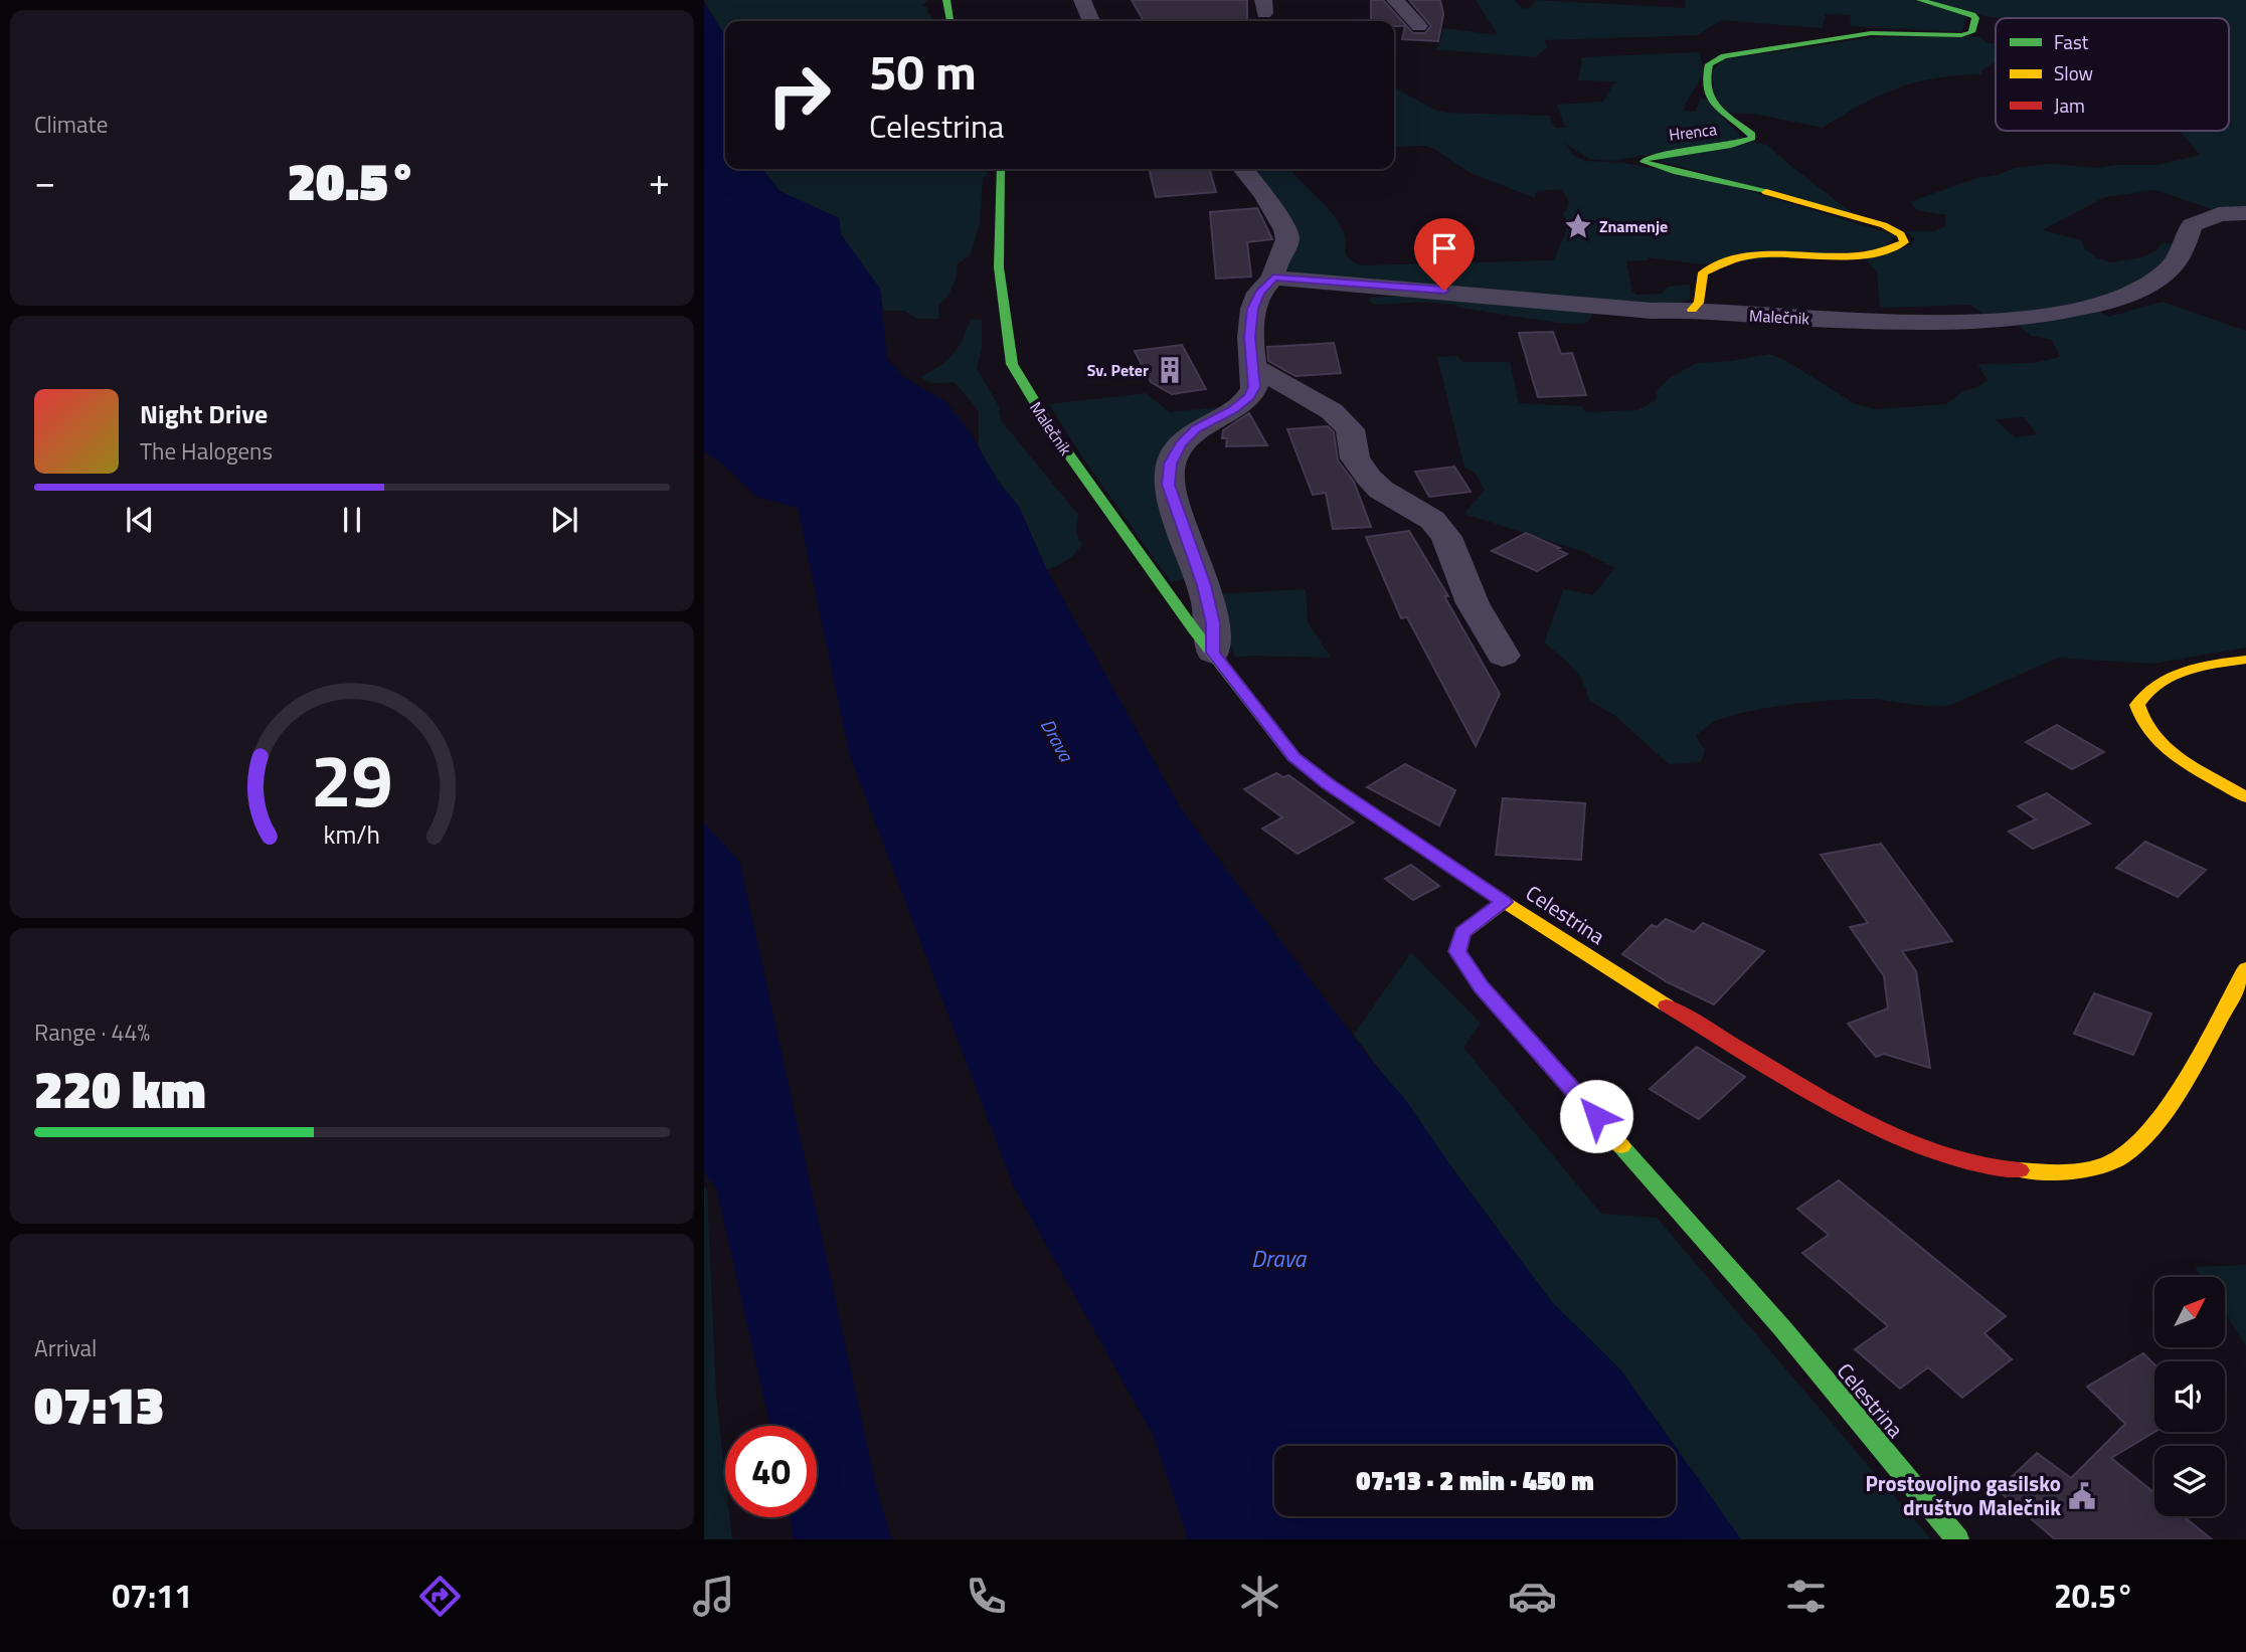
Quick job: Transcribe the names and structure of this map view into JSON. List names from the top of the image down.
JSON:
{
  "streets": {
    "street": ["Hrenca", "Malečnik", "Celestrina"]
  },
  "crossings": [
    ["Hrenca", "Malečnik"],
    ["Malečnik", "Celestrina"]
  ],
  "water": ["Drava"],
  "places": {
    "place": ["Znamenje"],
    "building": ["Sv. Peter"],
    "public building": ["Prostovoljno gasilsko društvo Malečnik"]
  },
  "legend": ["Fast", "Slow", "Jam"],
  "north": "top right",
  "page": {
    "tile": [
      "Climate",
      ["Range · 44%", "220 km"],
      ["Arrival", "07:13"]
    ],
    "turn": ["50 m", "Celestrina"],
    "heat": ["−", "20.5°", "+"],
    "song": ["Night Drive", "The Halogens"],
    "limit": "40",
    "trip": "07:13 · 2 min · 450 m",
    "tabs": ["07:11", "20.5°"],
    "gauge": ["29", "km/h"]
  }
}
